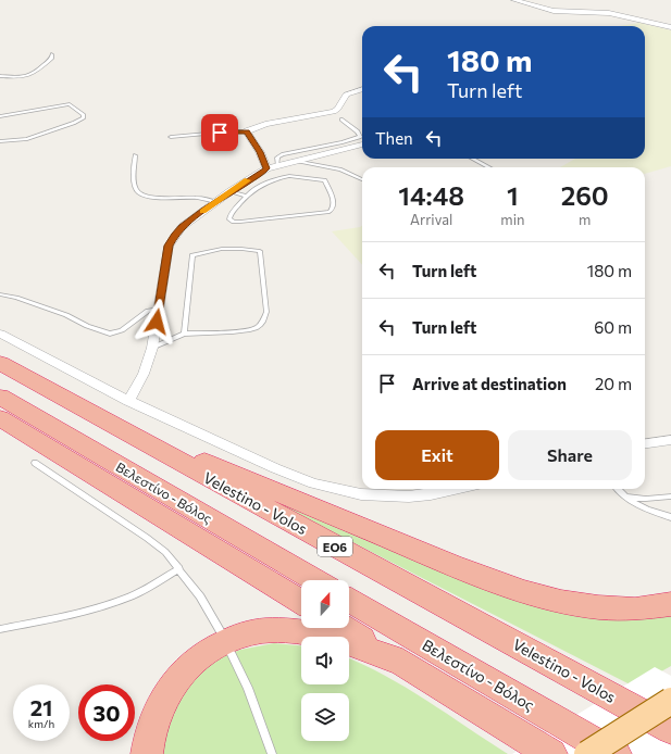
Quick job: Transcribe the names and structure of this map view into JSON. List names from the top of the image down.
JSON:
{
  "streets": {
    "highway": ["Βελεστίνο - Βόλος", "Velestino - Volos", "ΕΟ6"]
  },
  "north": "top",
  "page": {
    "turn": ["180 m", "Turn left"],
    "then": "Then",
    "eta": [
      "14:48",
      "Arrival",
      "1",
      "min",
      "260",
      "m"
    ],
    "list": [
      {
        "name": "Turn left",
        "value": "180 m"
      },
      {
        "name": "Turn left",
        "value": "60 m"
      },
      {
        "name": "Arrive at destination",
        "value": "20 m"
      }
    ],
    "buttons": ["Exit", "Share"],
    "speed": "21 km/h",
    "limit": "30"
  }
}
